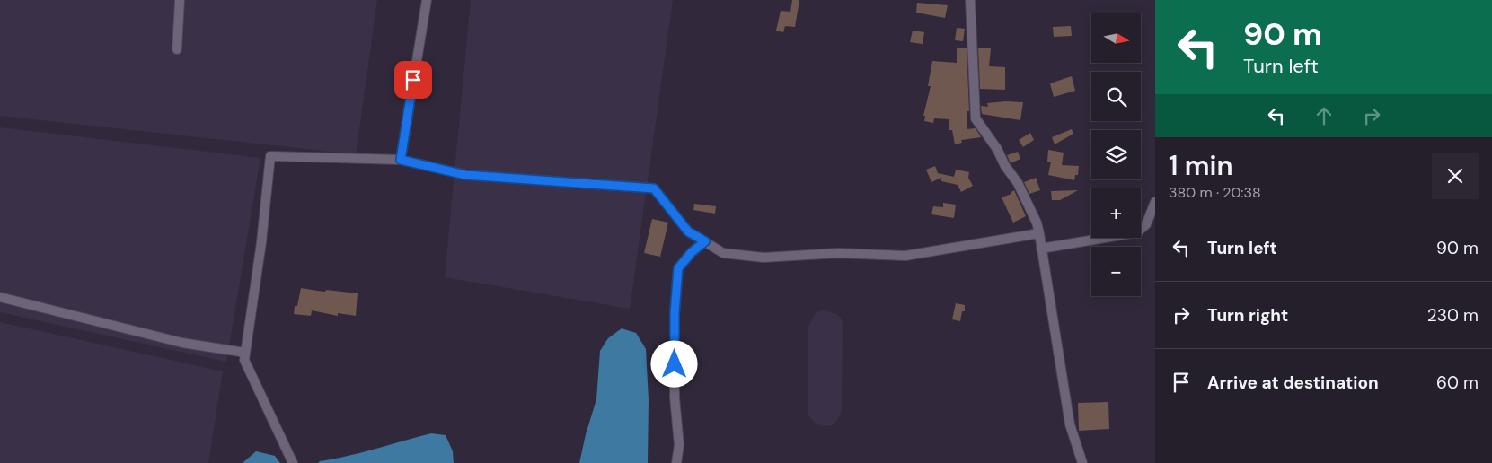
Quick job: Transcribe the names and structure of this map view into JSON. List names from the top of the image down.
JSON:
{
  "north": "right",
  "page": {
    "turn": ["90 m", "Turn left"],
    "map_buttons": ["+", "−"],
    "heading": ["1 min", "380 m · 20:38"],
    "list": [
      {
        "name": "Turn left",
        "value": "90 m"
      },
      {
        "name": "Turn right",
        "value": "230 m"
      },
      {
        "name": "Arrive at destination",
        "value": "60 m"
      }
    ]
  }
}
